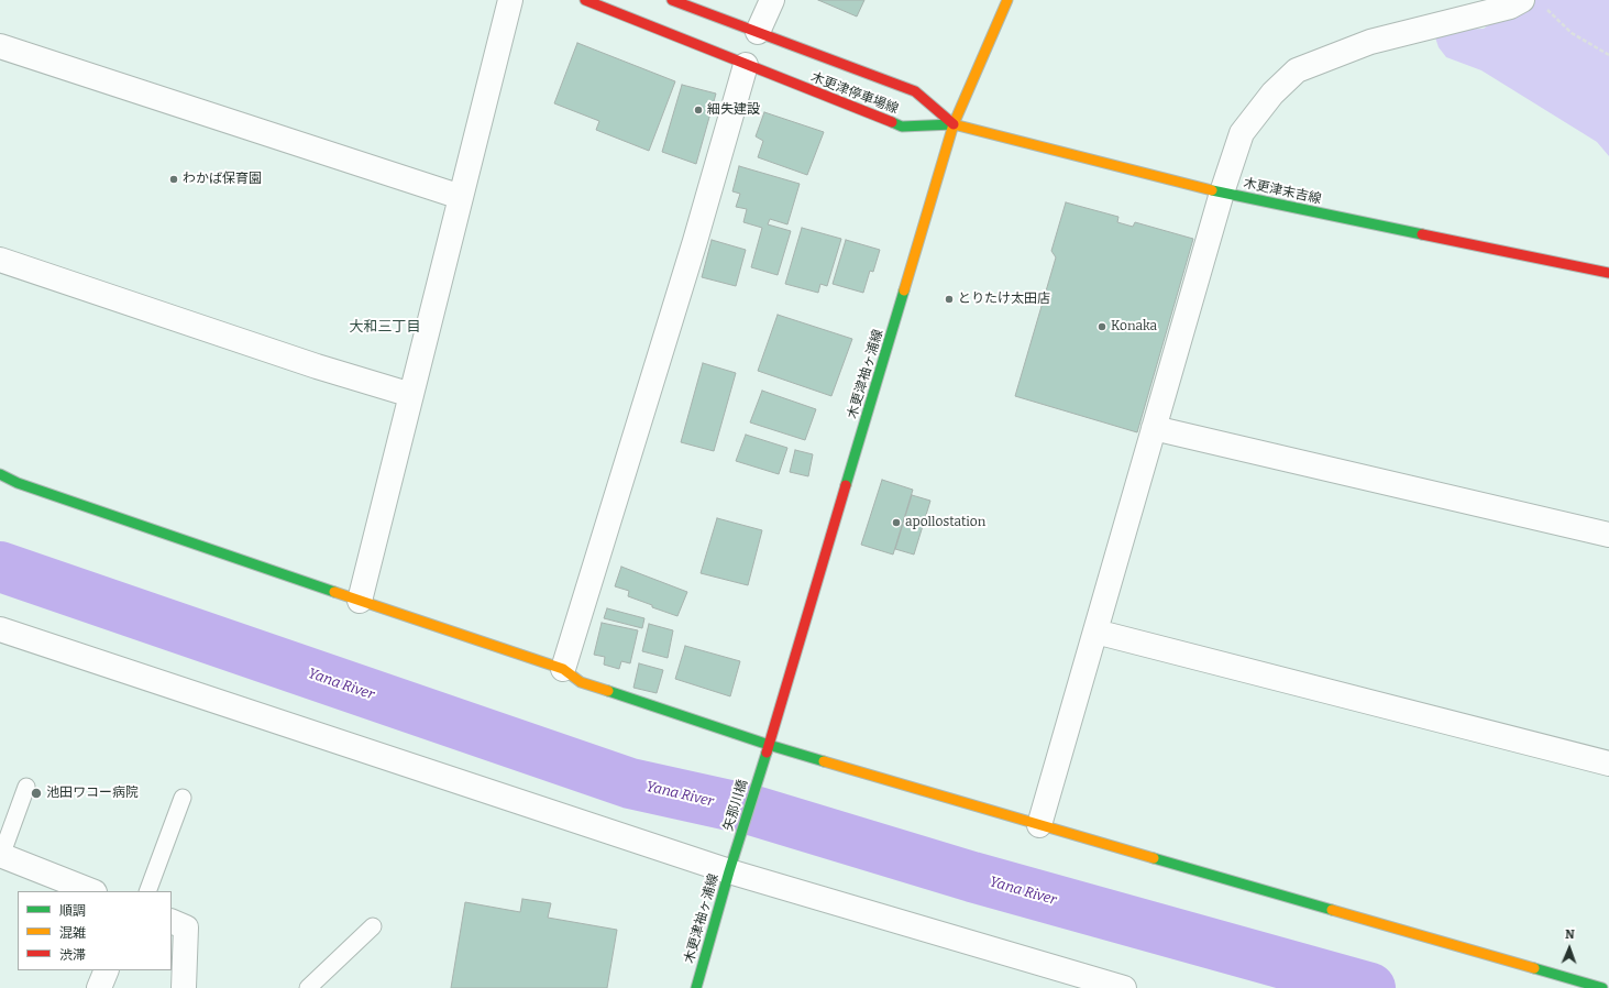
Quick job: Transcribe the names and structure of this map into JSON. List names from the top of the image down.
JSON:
{
  "streets": {
    "main road": [
      "木更津停車場線",
      "木更津末吉線",
      "木更津袖ヶ浦線",
      "矢那川橋"
    ]
  },
  "crossings": [
    ["木更津停車場線", "木更津末吉線"],
    ["木更津停車場線", "木更津袖ヶ浦線"],
    ["木更津末吉線", "木更津袖ヶ浦線"],
    ["木更津袖ヶ浦線", "矢那川橋"]
  ],
  "districts": ["大和三丁目"],
  "water": ["Yana River"],
  "places": [
    "細失建設",
    "わかば保育園",
    "とりたけ太田店",
    "Konaka",
    "apollostation",
    "池田ワコー病院"
  ],
  "legend": ["順調", "混雑", "渋滞"],
  "north": "top"
}
